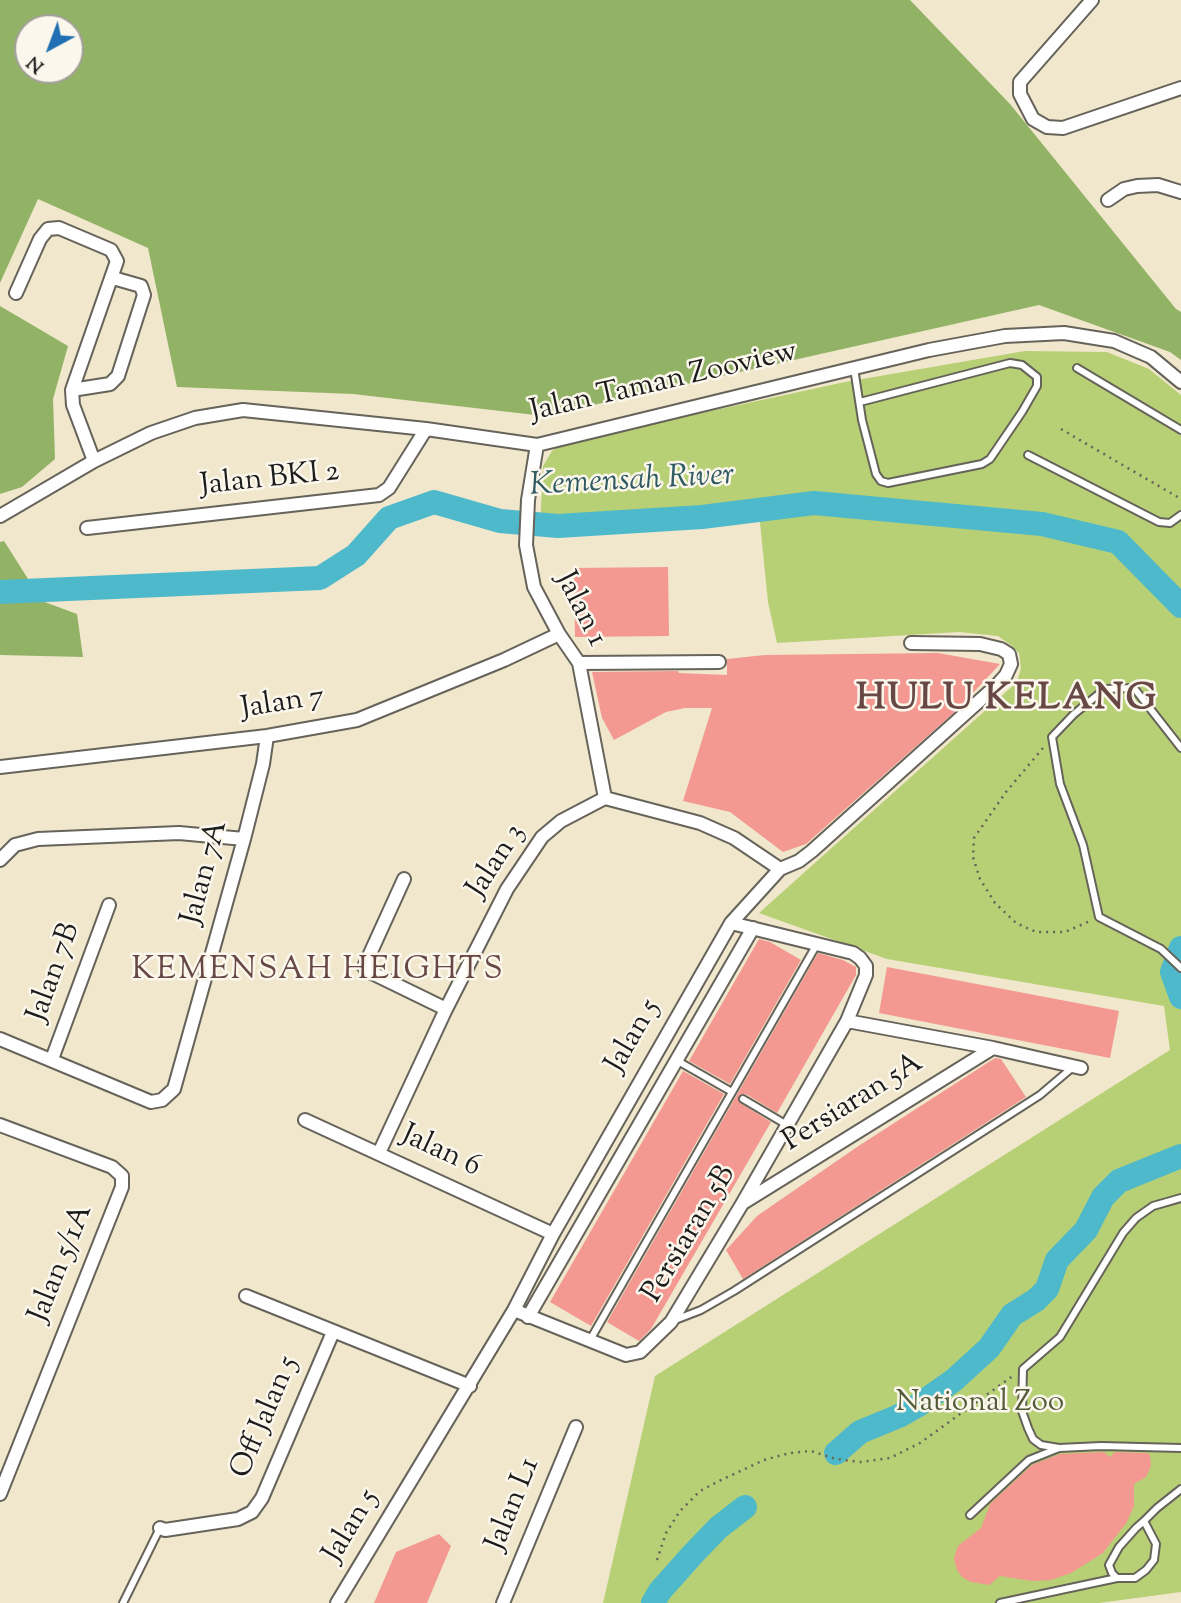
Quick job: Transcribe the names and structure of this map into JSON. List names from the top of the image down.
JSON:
{
  "streets": {
    "street": [
      "Jalan Taman Zooview",
      "Jalan BKI 2",
      "Jalan 1",
      "Jalan 7",
      "Jalan 3",
      "Jalan 7A",
      "Jalan 7B",
      "Jalan 5",
      "Persiaran 5A",
      "Jalan 6",
      "Persiaran 5B",
      "Jalan 5/1A",
      "Off Jalan 5",
      "Jalan L1"
    ]
  },
  "crossings": [
    ["Jalan Taman Zooview", "Jalan BKI 2"],
    ["Jalan Taman Zooview", "Jalan 1"],
    ["Jalan 1", "Jalan 7"],
    ["Jalan 1", "Jalan 3"],
    ["Jalan 7", "Jalan 7A"],
    ["Jalan 3", "Jalan 6"],
    ["Jalan 7A", "Jalan 7B"],
    ["Jalan 5", "Jalan 6"],
    ["Jalan 5", "Persiaran 5B"],
    ["Jalan 5", "Off Jalan 5"],
    ["Persiaran 5A", "Persiaran 5B"]
  ],
  "districts": ["HULU KELANG", "KEMENSAH HEIGHTS"],
  "water": ["Kemensah River"],
  "parks": ["National Zoo"],
  "north": "bottom left"
}
